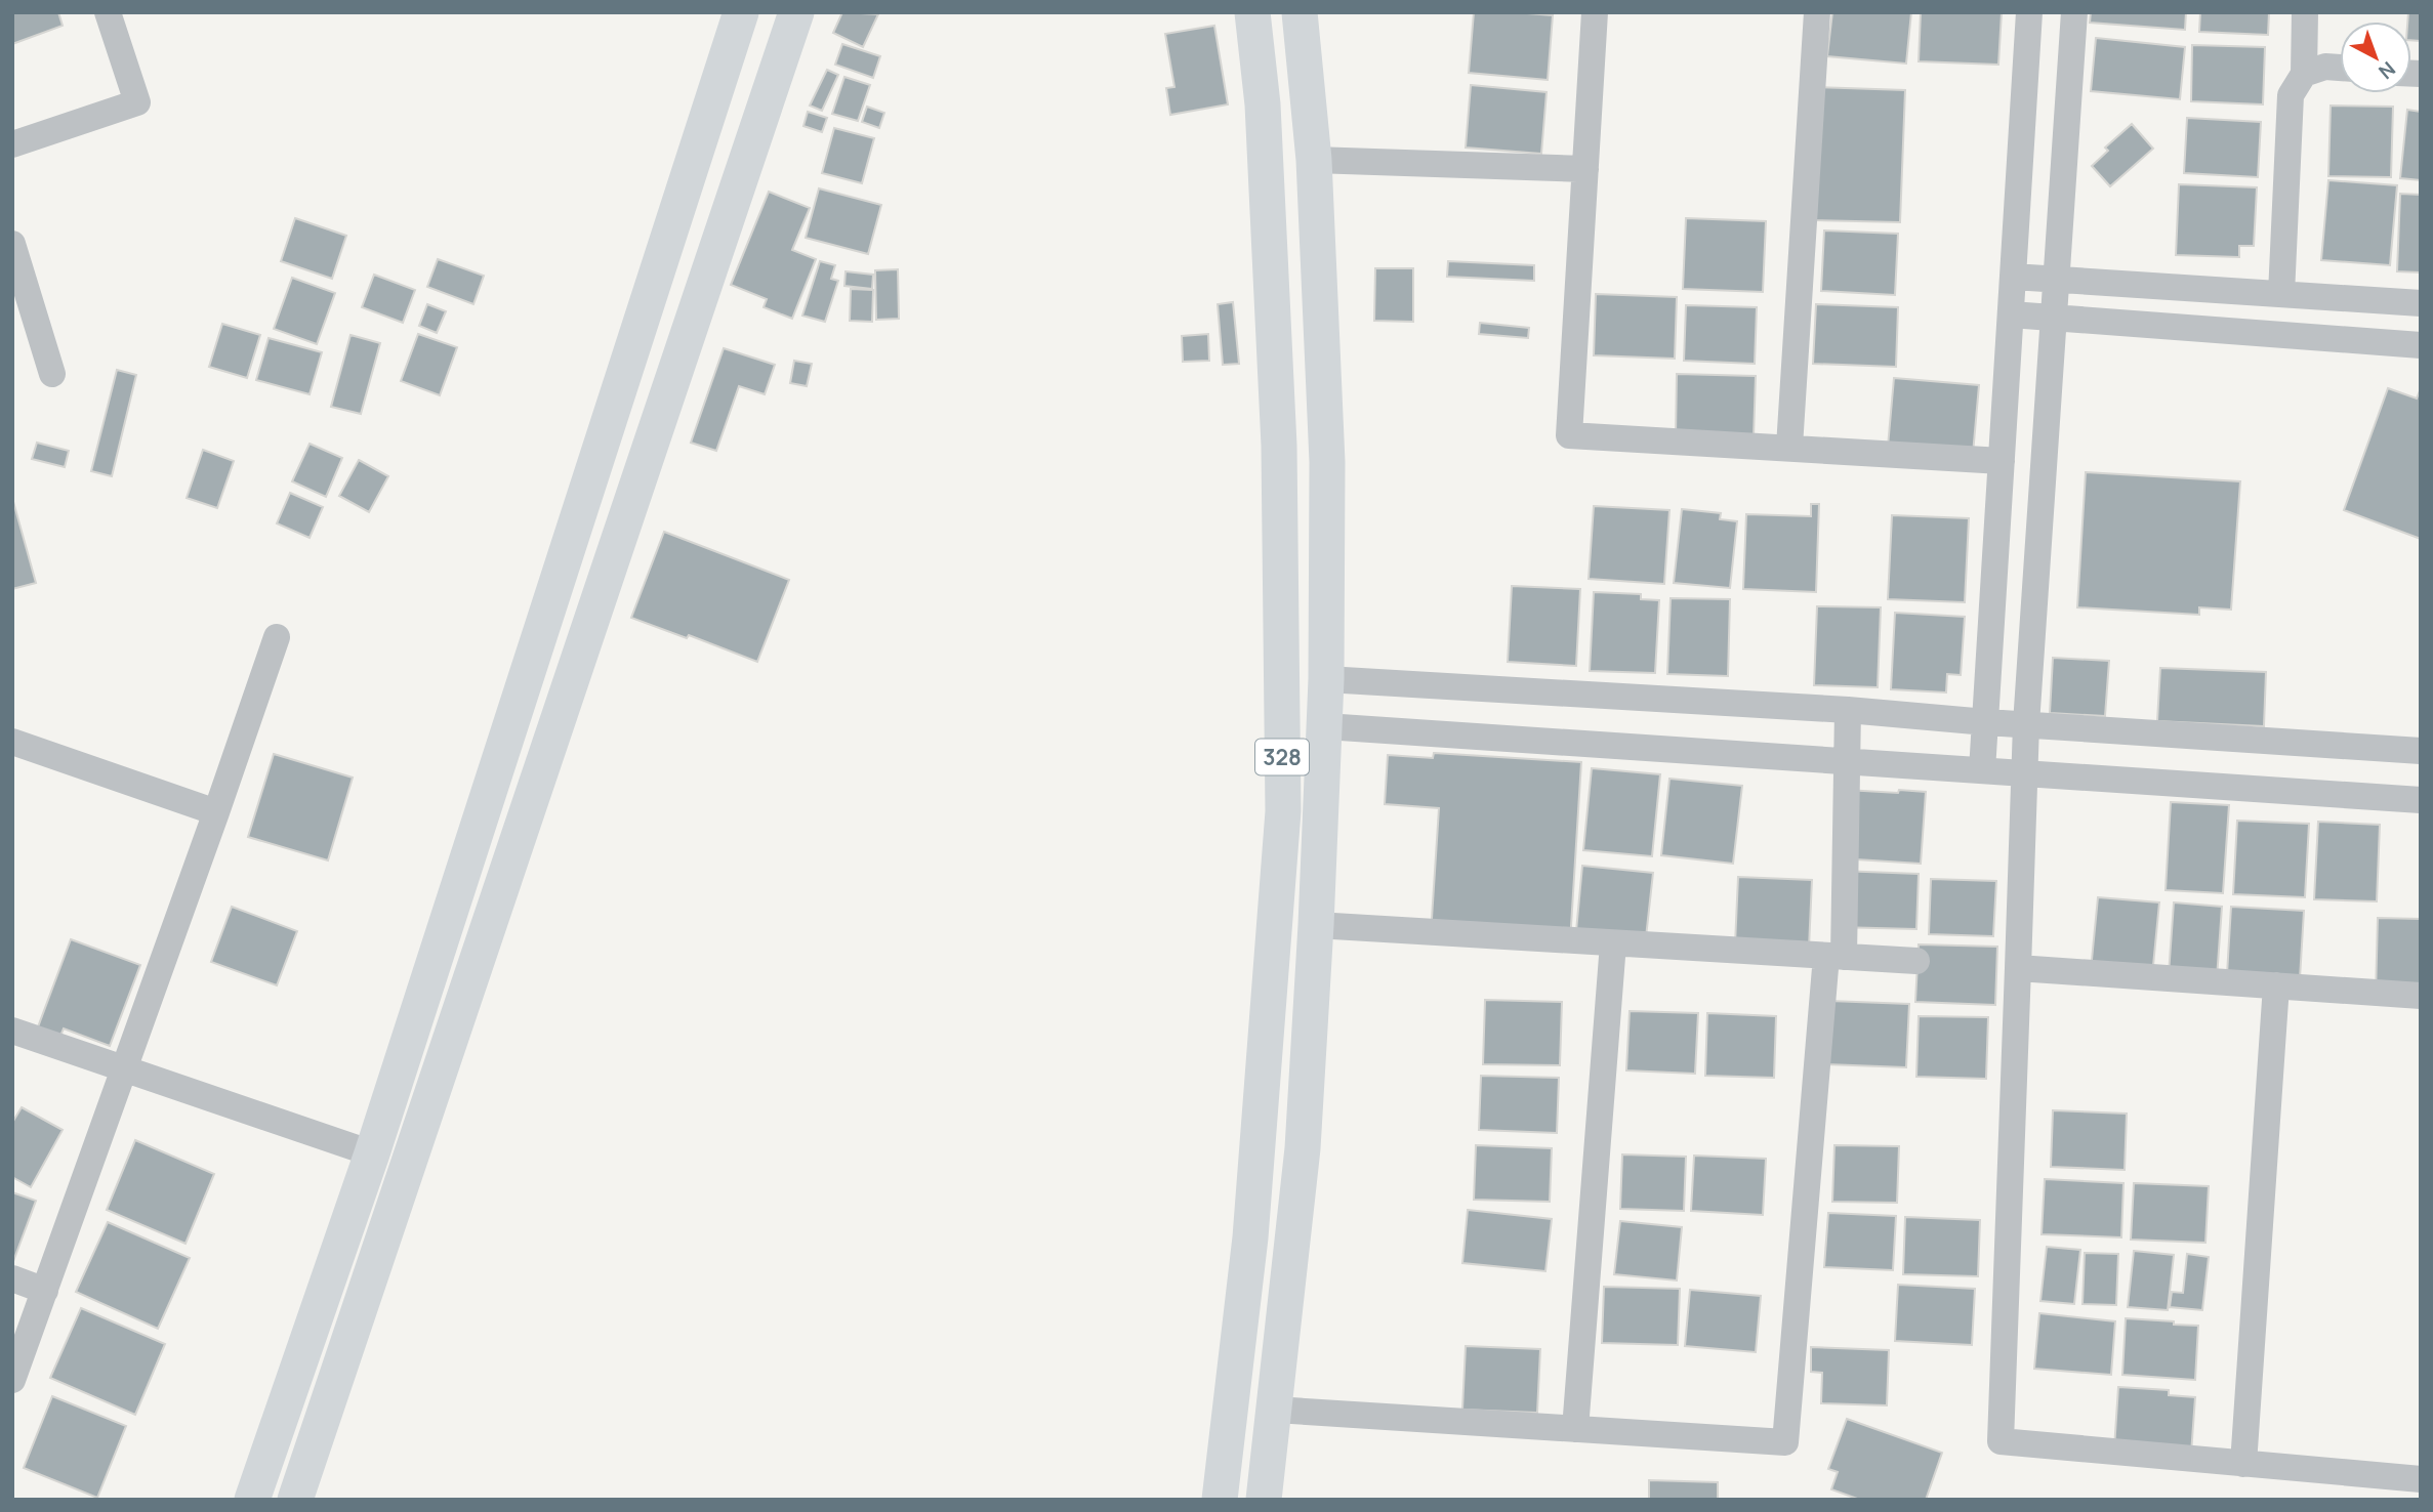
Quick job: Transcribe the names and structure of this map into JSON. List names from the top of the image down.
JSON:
{
  "streets": {
    "main road": ["328"]
  },
  "north": "bottom right"
}
